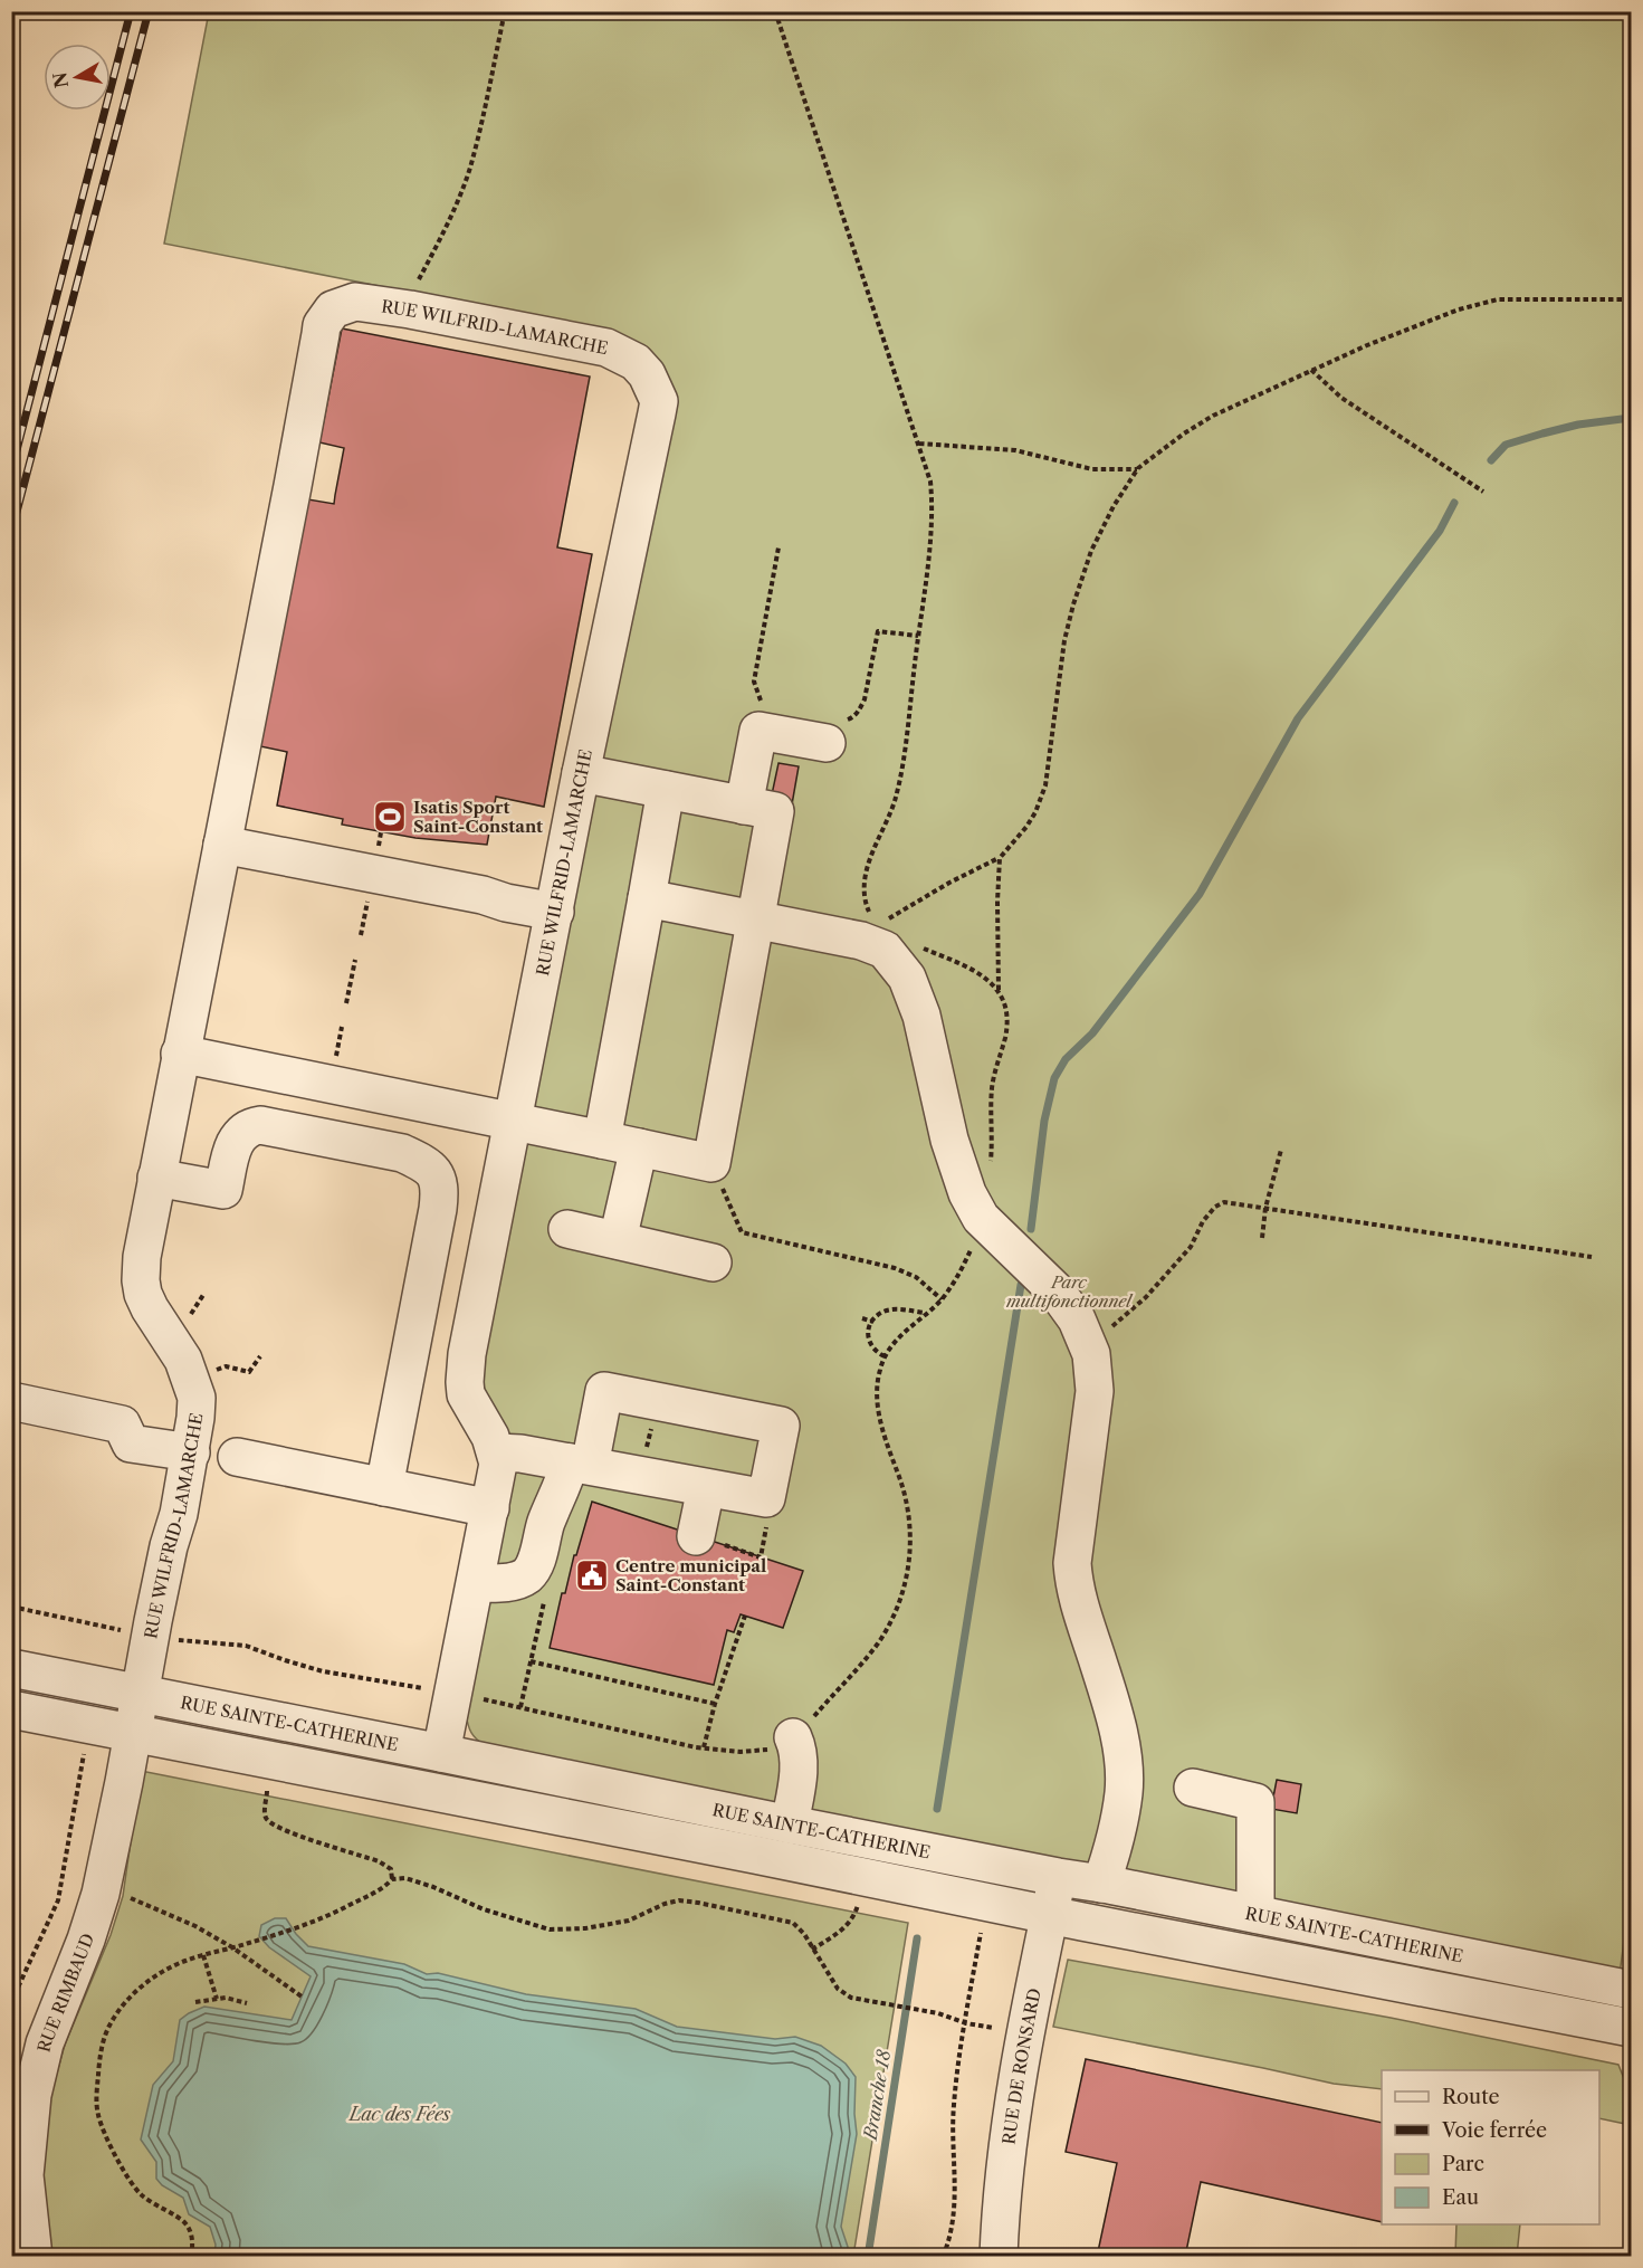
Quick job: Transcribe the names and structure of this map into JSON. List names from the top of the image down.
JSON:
{
  "streets": {
    "street": [
      "RUE WILFRID-LAMARCHE",
      "RUE SAINTE-CATHERINE",
      "RUE RIMBAUD",
      "RUE DE RONSARD"
    ]
  },
  "crossings": [
    ["RUE WILFRID-LAMARCHE", "RUE SAINTE-CATHERINE"],
    ["RUE WILFRID-LAMARCHE", "RUE RIMBAUD"],
    ["RUE SAINTE-CATHERINE", "RUE DE RONSARD"]
  ],
  "water": ["Branche 18", "Lac des Fées"],
  "parks": ["Parc multifonctionnel"],
  "places": {
    "sports": ["Isatis Sport Saint-Constant"],
    "public building": ["Centre municipal Saint-Constant"]
  },
  "legend": [
    "Route",
    "Voie ferrée",
    "Parc",
    "Eau"
  ],
  "north": "left"
}
